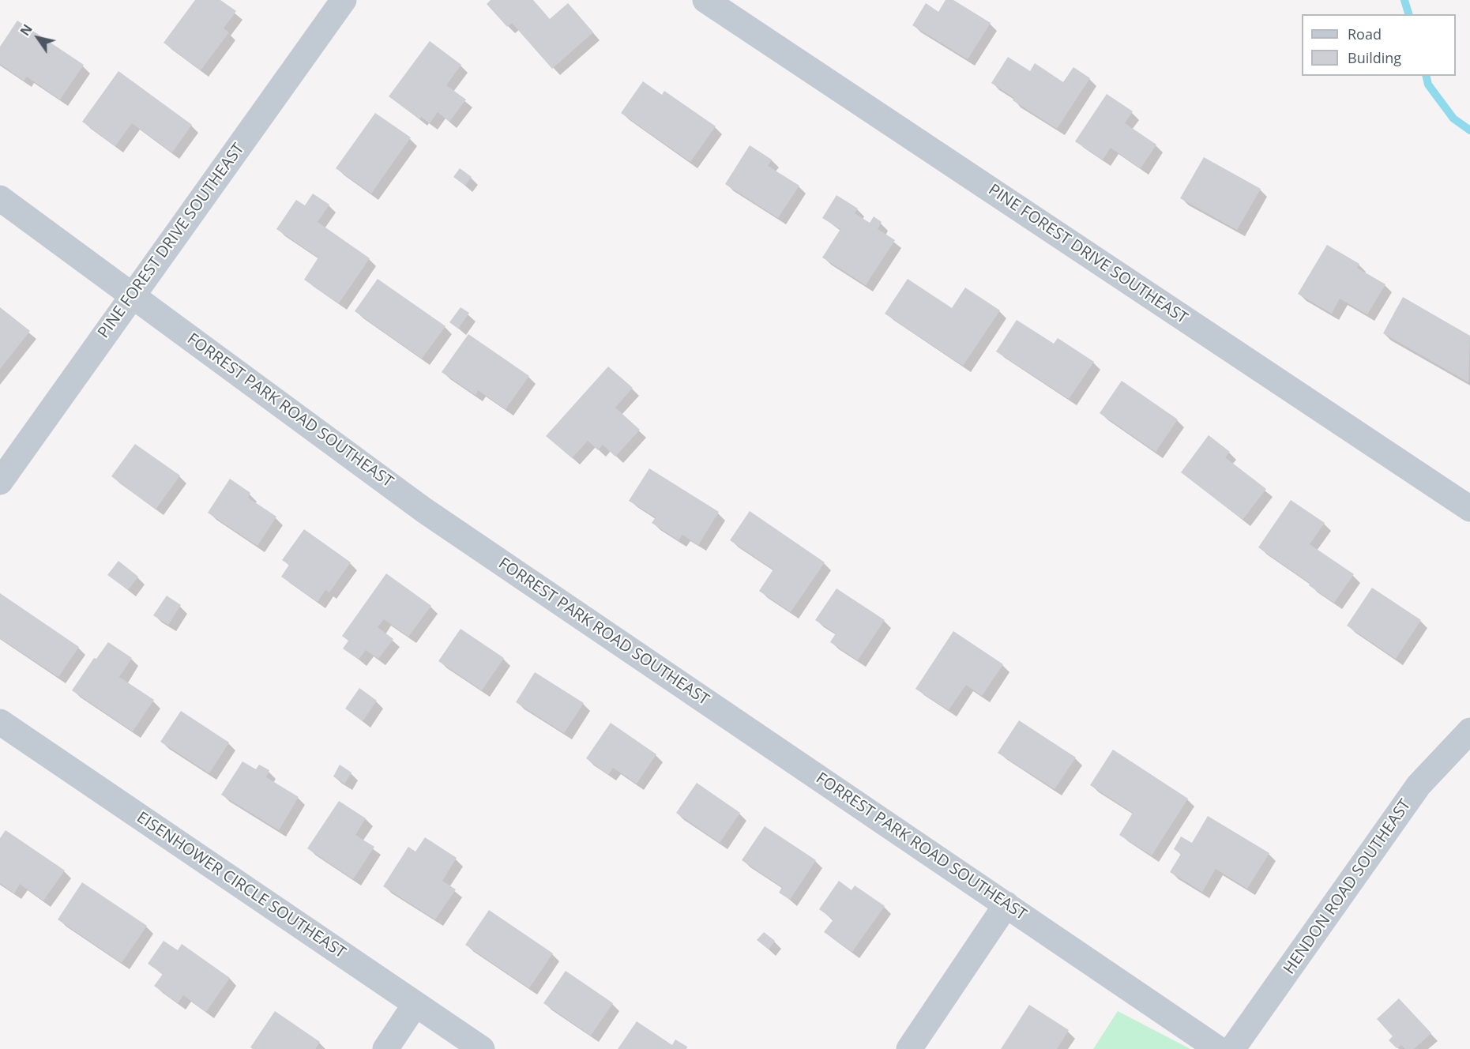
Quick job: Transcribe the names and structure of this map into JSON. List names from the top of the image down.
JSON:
{
  "streets": {
    "street": [
      "PINE FOREST DRIVE SOUTHEAST",
      "FORREST PARK ROAD SOUTHEAST",
      "EISENHOWER CIRCLE SOUTHEAST",
      "HENDON ROAD SOUTHEAST"
    ]
  },
  "crossings": [
    ["PINE FOREST DRIVE SOUTHEAST", "FORREST PARK ROAD SOUTHEAST"]
  ],
  "legend": ["Road", "Building"],
  "north": "top left"
}
